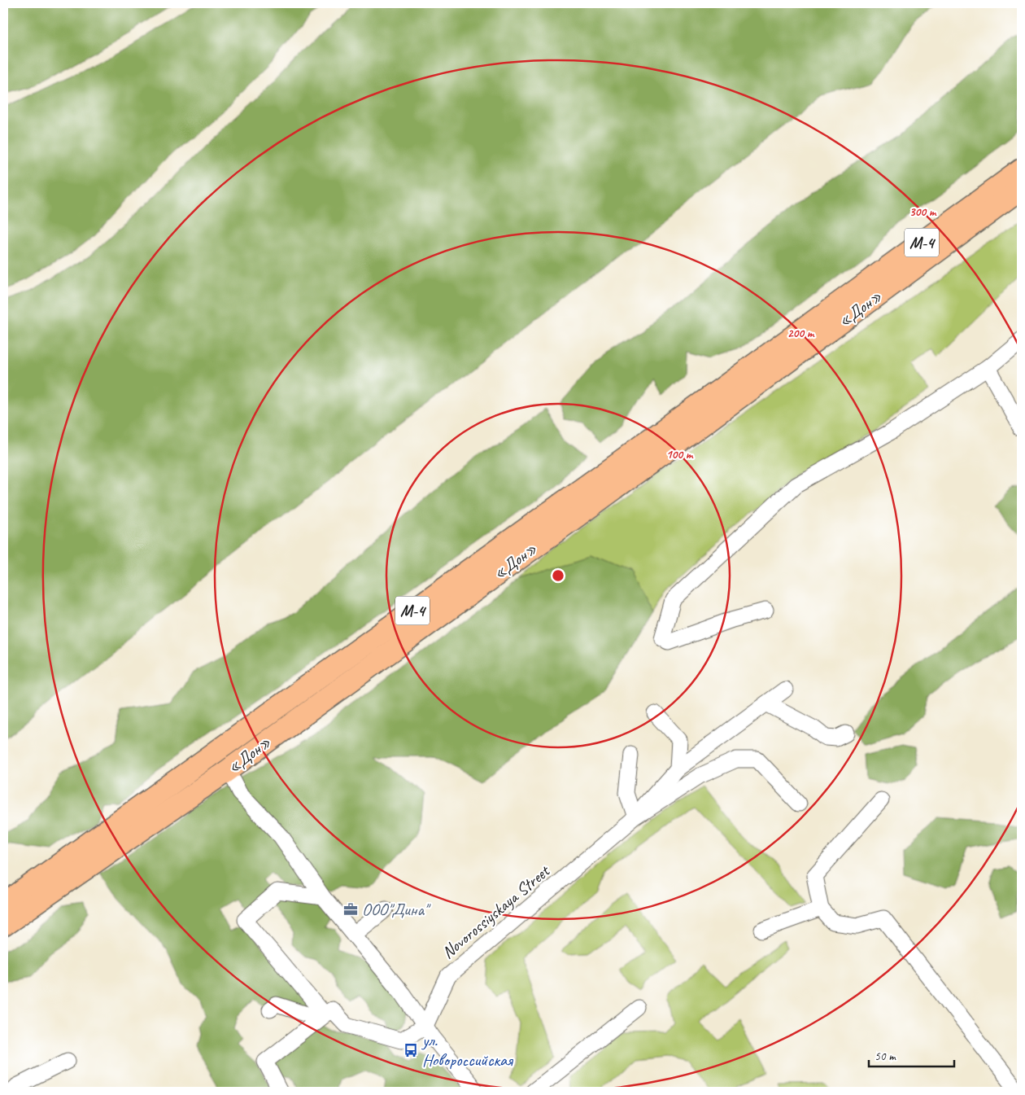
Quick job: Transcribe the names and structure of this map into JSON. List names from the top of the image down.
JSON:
{
  "streets": {
    "highway": ["М-4", "«Дон»"],
    "street": ["Novorossiyskaya Street"]
  },
  "places": {
    "office": ["ООО\"Дина\""],
    "bus stop": ["ул. Новороссийская"]
  },
  "scale_bar": "50 m",
  "rings": ["300 m", "200 m", "100 m"]
}
